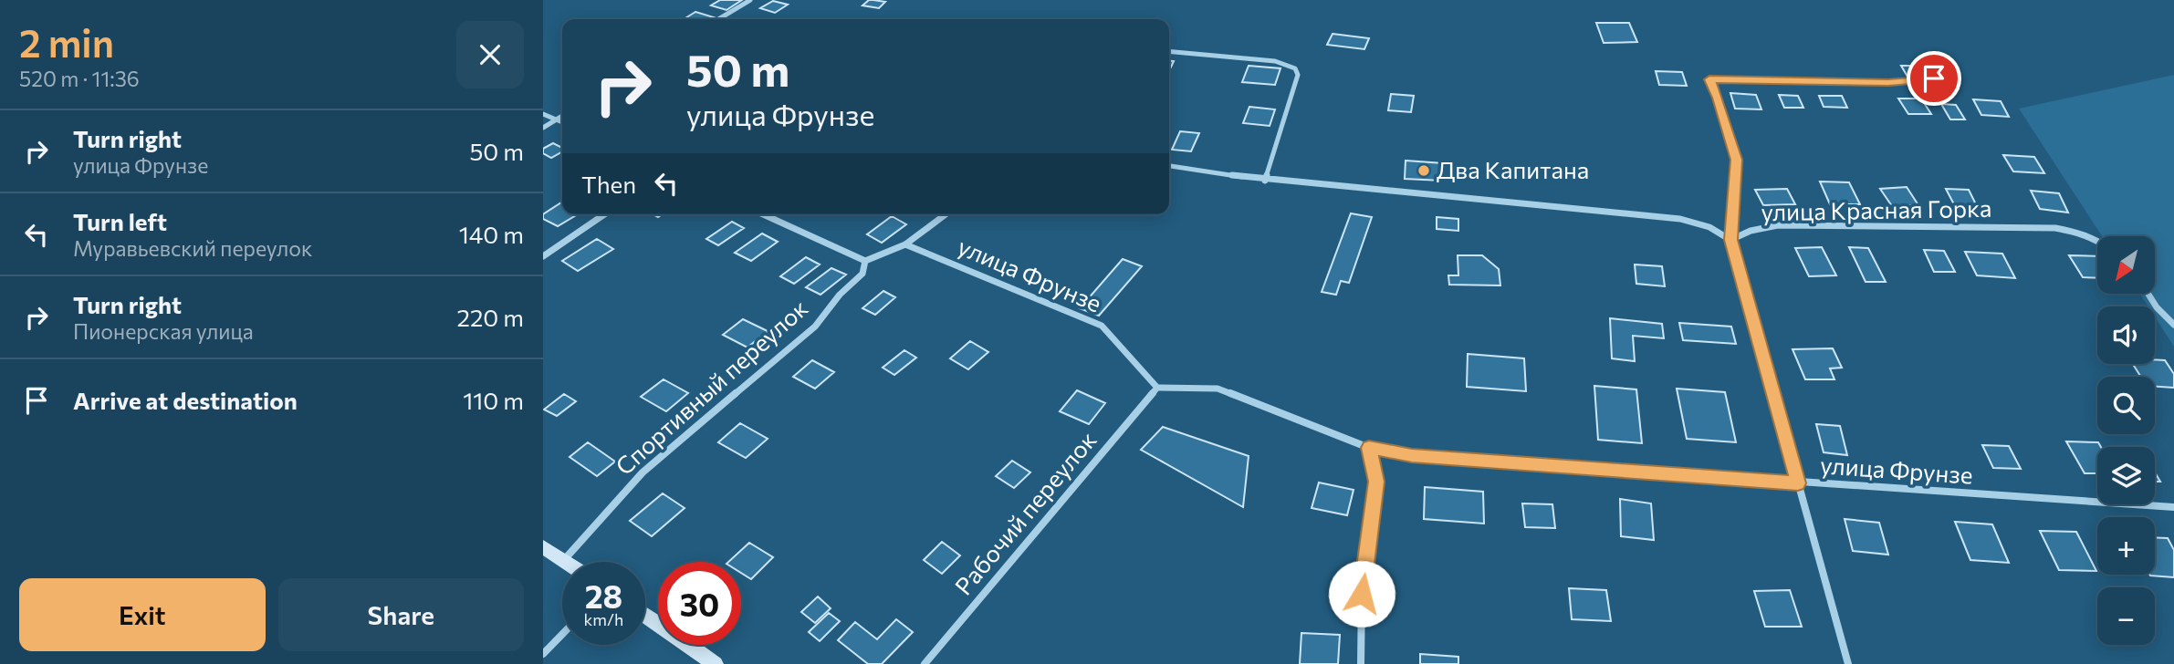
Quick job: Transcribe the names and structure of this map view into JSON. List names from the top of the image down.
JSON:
{
  "streets": {
    "street": [
      "улица Красная Горка",
      "улица Фрунзе",
      "Спортивный переулок",
      "Рабочий переулок"
    ]
  },
  "crossings": [
    ["улица Фрунзе", "Рабочий переулок"]
  ],
  "places": ["Два Капитана"],
  "north": "bottom left",
  "page": {
    "heading": ["2 min", "520 m · 11:36"],
    "turn": ["50 m", "улица Фрунзе"],
    "list": [
      {
        "name": "Turn right",
        "note": "улица Фрунзе",
        "value": "50 m"
      },
      {
        "name": "Turn left",
        "note": "Муравьевский переулок",
        "value": "140 m"
      },
      {
        "name": "Turn right",
        "note": "Пионерская улица",
        "value": "220 m"
      },
      {
        "name": "Arrive at destination",
        "value": "110 m"
      }
    ],
    "then": "Then",
    "map_buttons": ["+", "−"],
    "speed": "28 km/h",
    "limit": "30",
    "buttons": ["Exit", "Share"]
  }
}
